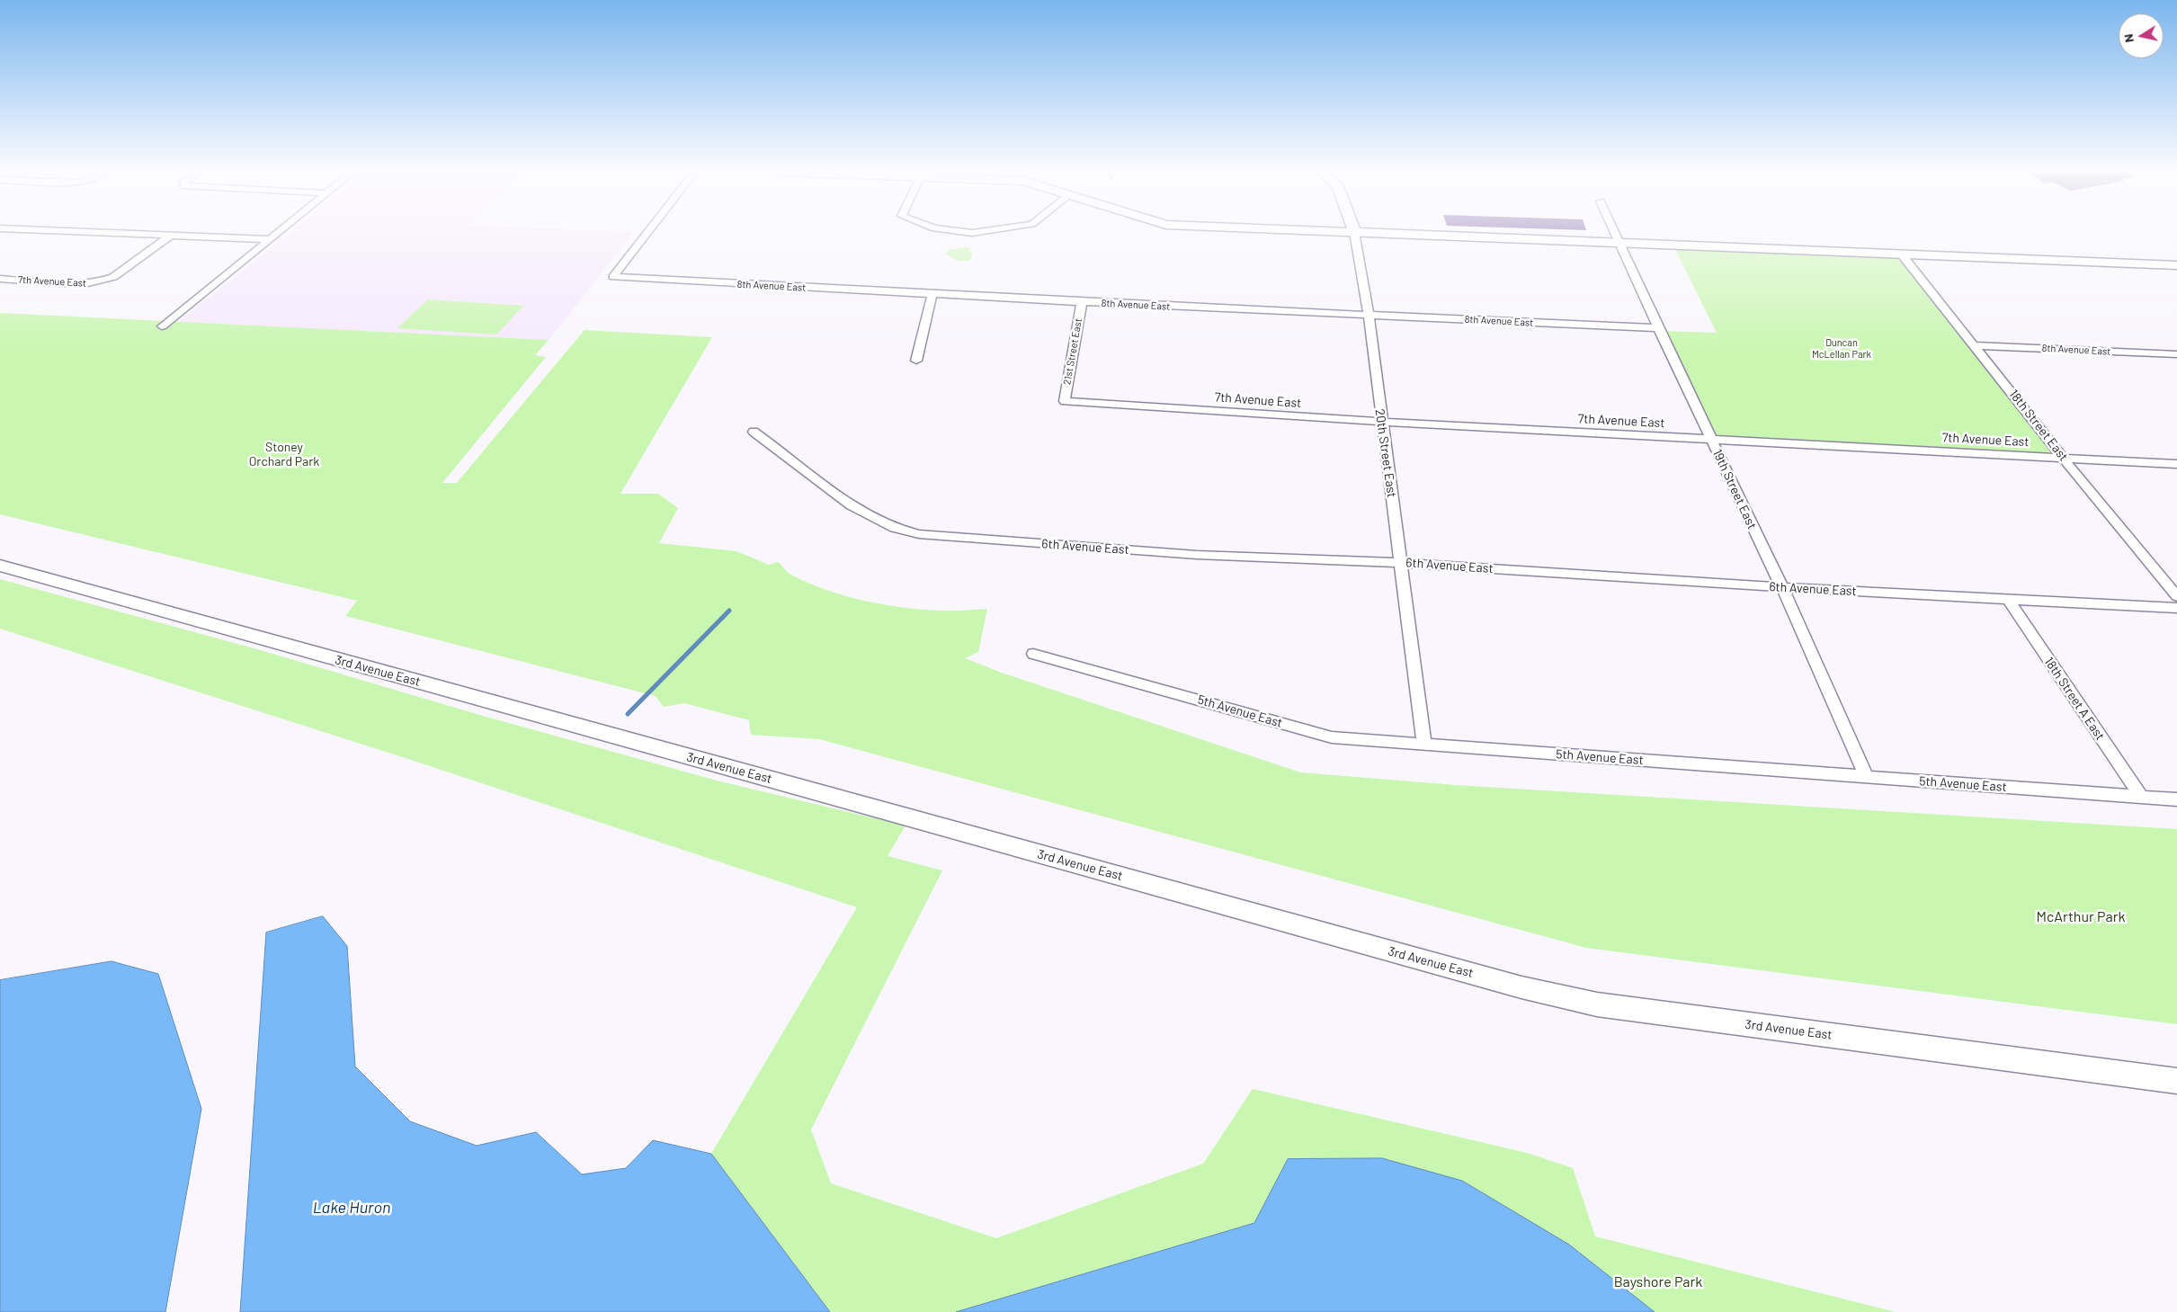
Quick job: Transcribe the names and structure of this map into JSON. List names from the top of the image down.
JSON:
{
  "streets": {
    "street": [
      "7th Avenue East",
      "8th Avenue East",
      "21st Street East",
      "18th Street East",
      "20th Street East",
      "19th Street East",
      "6th Avenue East",
      "3rd Avenue East",
      "18th Street A East",
      "5th Avenue East"
    ]
  },
  "crossings": [
    ["7th Avenue East", "21st Street East"],
    ["7th Avenue East", "18th Street East"],
    ["7th Avenue East", "20th Street East"],
    ["7th Avenue East", "19th Street East"],
    ["8th Avenue East", "21st Street East"],
    ["8th Avenue East", "18th Street East"],
    ["8th Avenue East", "20th Street East"],
    ["8th Avenue East", "19th Street East"],
    ["20th Street East", "6th Avenue East"],
    ["20th Street East", "5th Avenue East"],
    ["19th Street East", "6th Avenue East"],
    ["19th Street East", "5th Avenue East"],
    ["6th Avenue East", "18th Street A East"],
    ["18th Street A East", "5th Avenue East"]
  ],
  "water": ["Lake Huron"],
  "parks": [
    "Duncan McLellan Park",
    "Stoney Orchard Park",
    "McArthur Park",
    "Bayshore Park"
  ],
  "north": "left"
}
